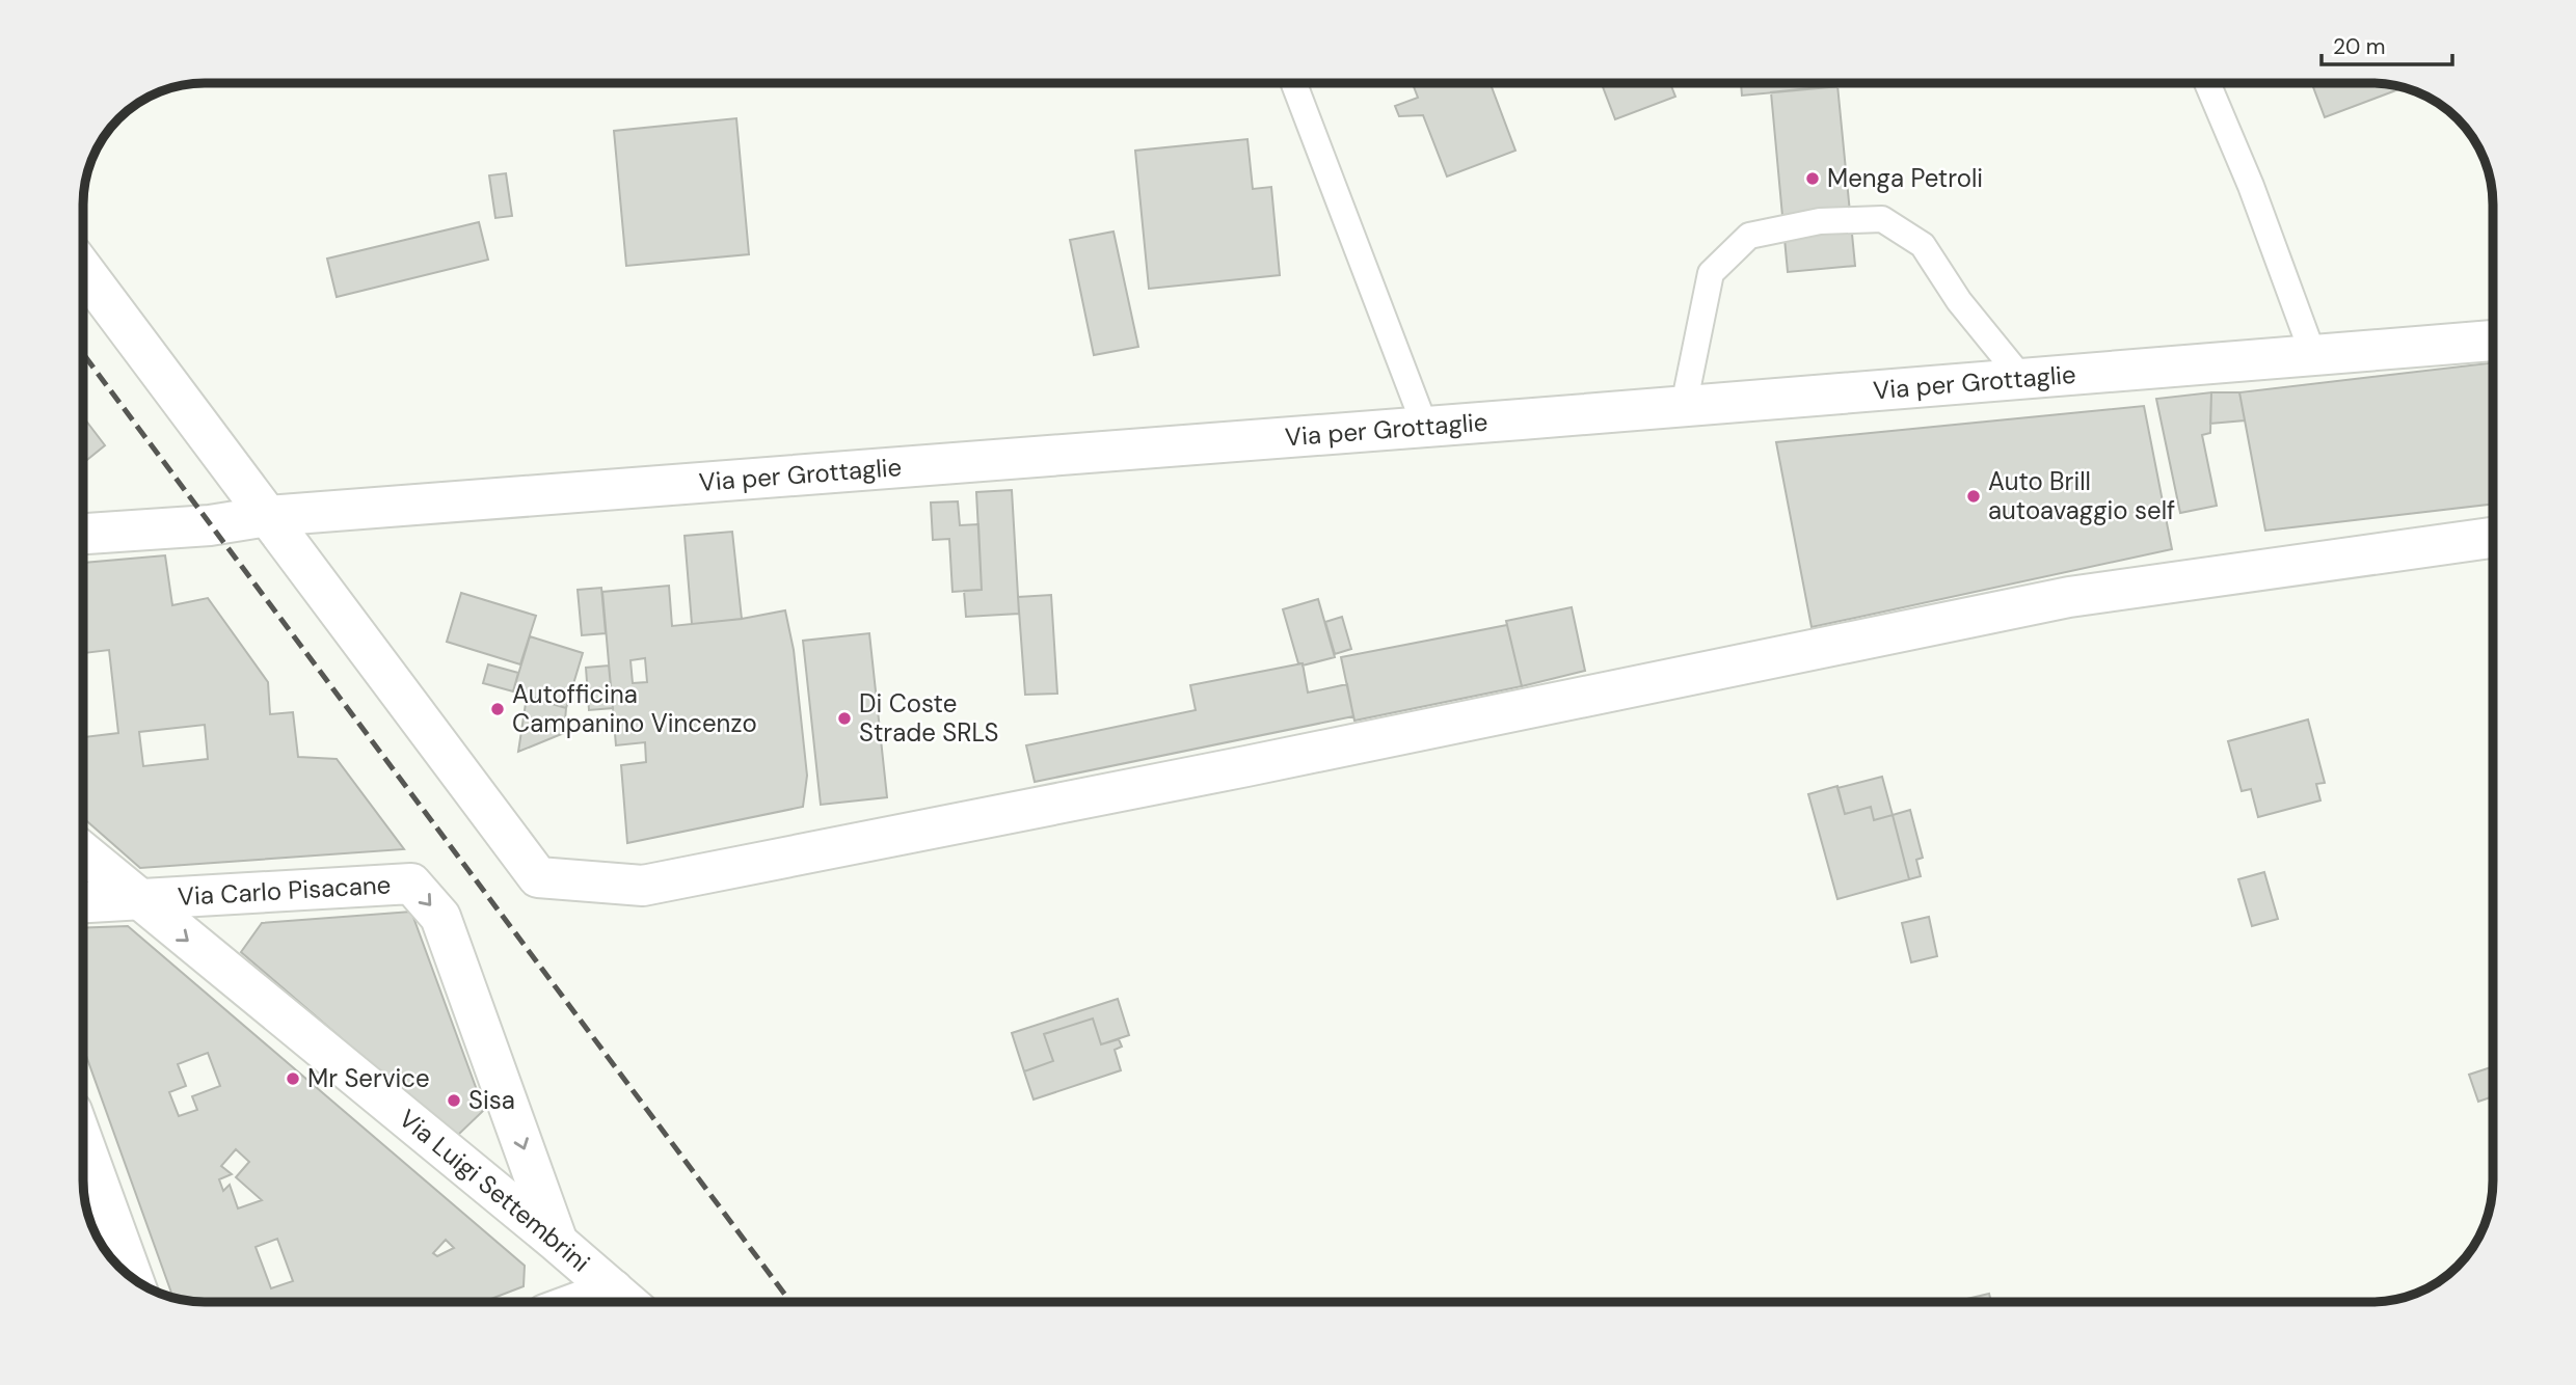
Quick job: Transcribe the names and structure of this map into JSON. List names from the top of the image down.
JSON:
{
  "streets": {
    "street": ["Via per Grottaglie", "Via Carlo Pisacane", "Via Luigi Settembrini"]
  },
  "crossings": [
    ["Via Carlo Pisacane", "Via Luigi Settembrini"]
  ],
  "one_way": ["Via Carlo Pisacane", "Via Luigi Settembrini"],
  "places": [
    "Menga Petroli",
    "Auto Brill autoavaggio self",
    "Autofficina Campanino Vincenzo",
    "Di Coste Strade SRLS",
    "Mr Service",
    "Sisa"
  ],
  "scale_bar": "20 m"
}
